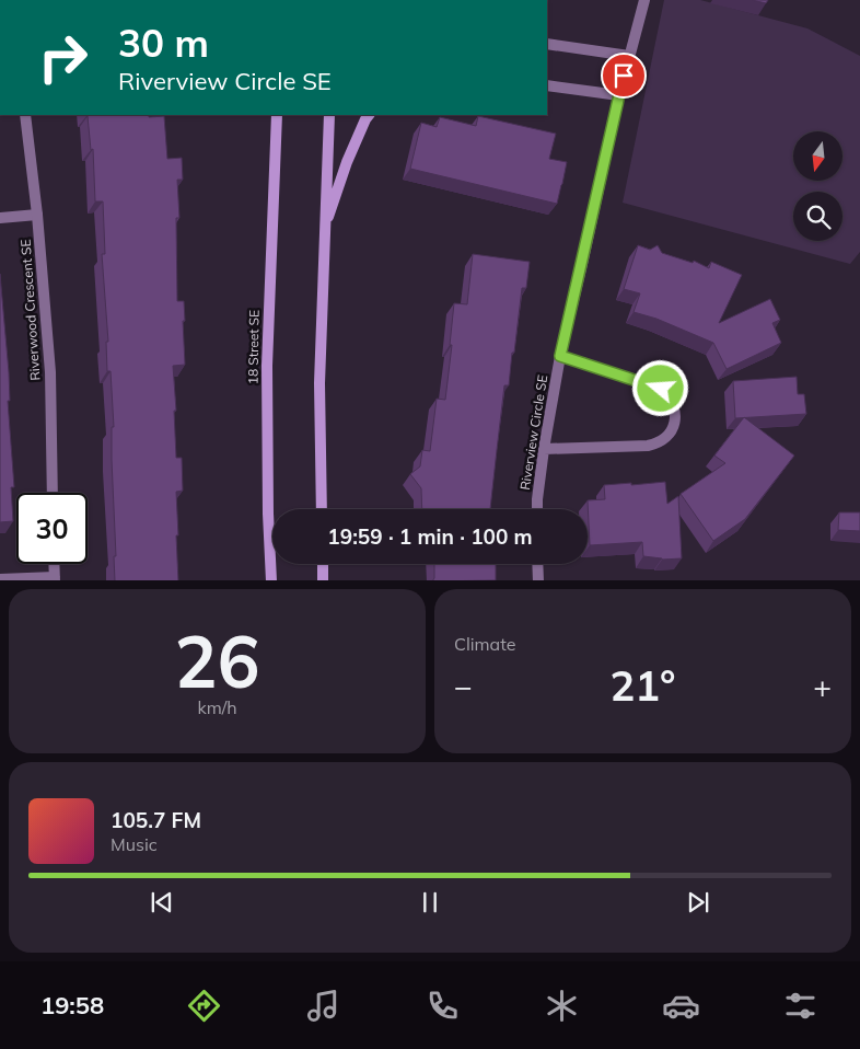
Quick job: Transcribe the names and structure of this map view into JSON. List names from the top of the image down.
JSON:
{
  "streets": {
    "main road": ["18 Street SE"],
    "street": ["Riverwood Crescent SE", "Riverview Circle SE"]
  },
  "north": "bottom",
  "page": {
    "turn": ["30 m", "Riverview Circle SE"],
    "limit": "30",
    "trip": "19:59 · 1 min · 100 m",
    "tile": [
      ["26", "km/h"],
      "Climate"
    ],
    "heat": ["−", "21°", "+"],
    "song": ["105.7 FM", "Music"],
    "tabs": "19:58"
  }
}
